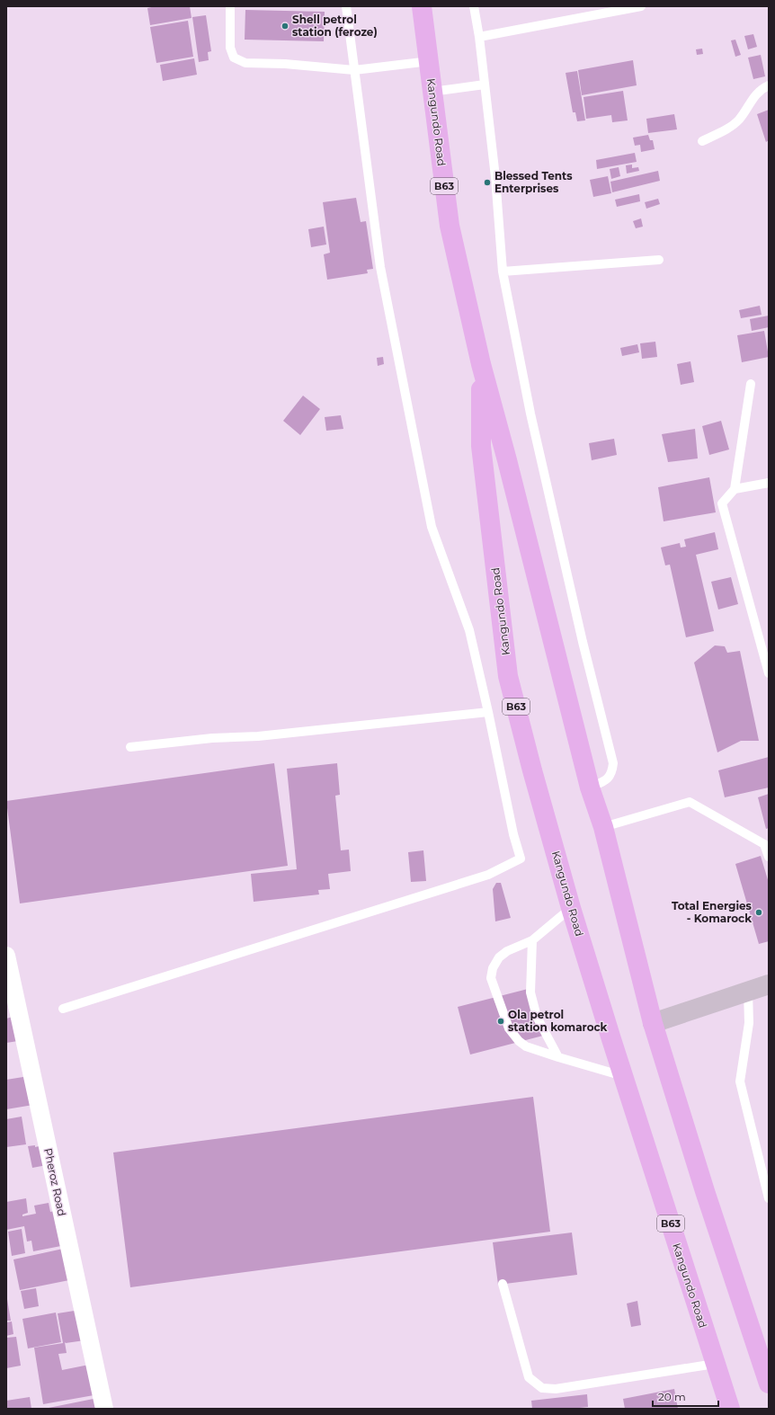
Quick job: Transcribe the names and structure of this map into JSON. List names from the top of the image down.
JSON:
{
  "streets": {
    "highway": ["Kangundo Road", "B63"],
    "street": ["Pheroz Road"]
  },
  "places": [
    "Shell petrol station (feroze)",
    "Blessed Tents Enterprises",
    "Total Energies - Komarock",
    "Ola petrol station komarock"
  ],
  "scale_bar": "20 m"
}
